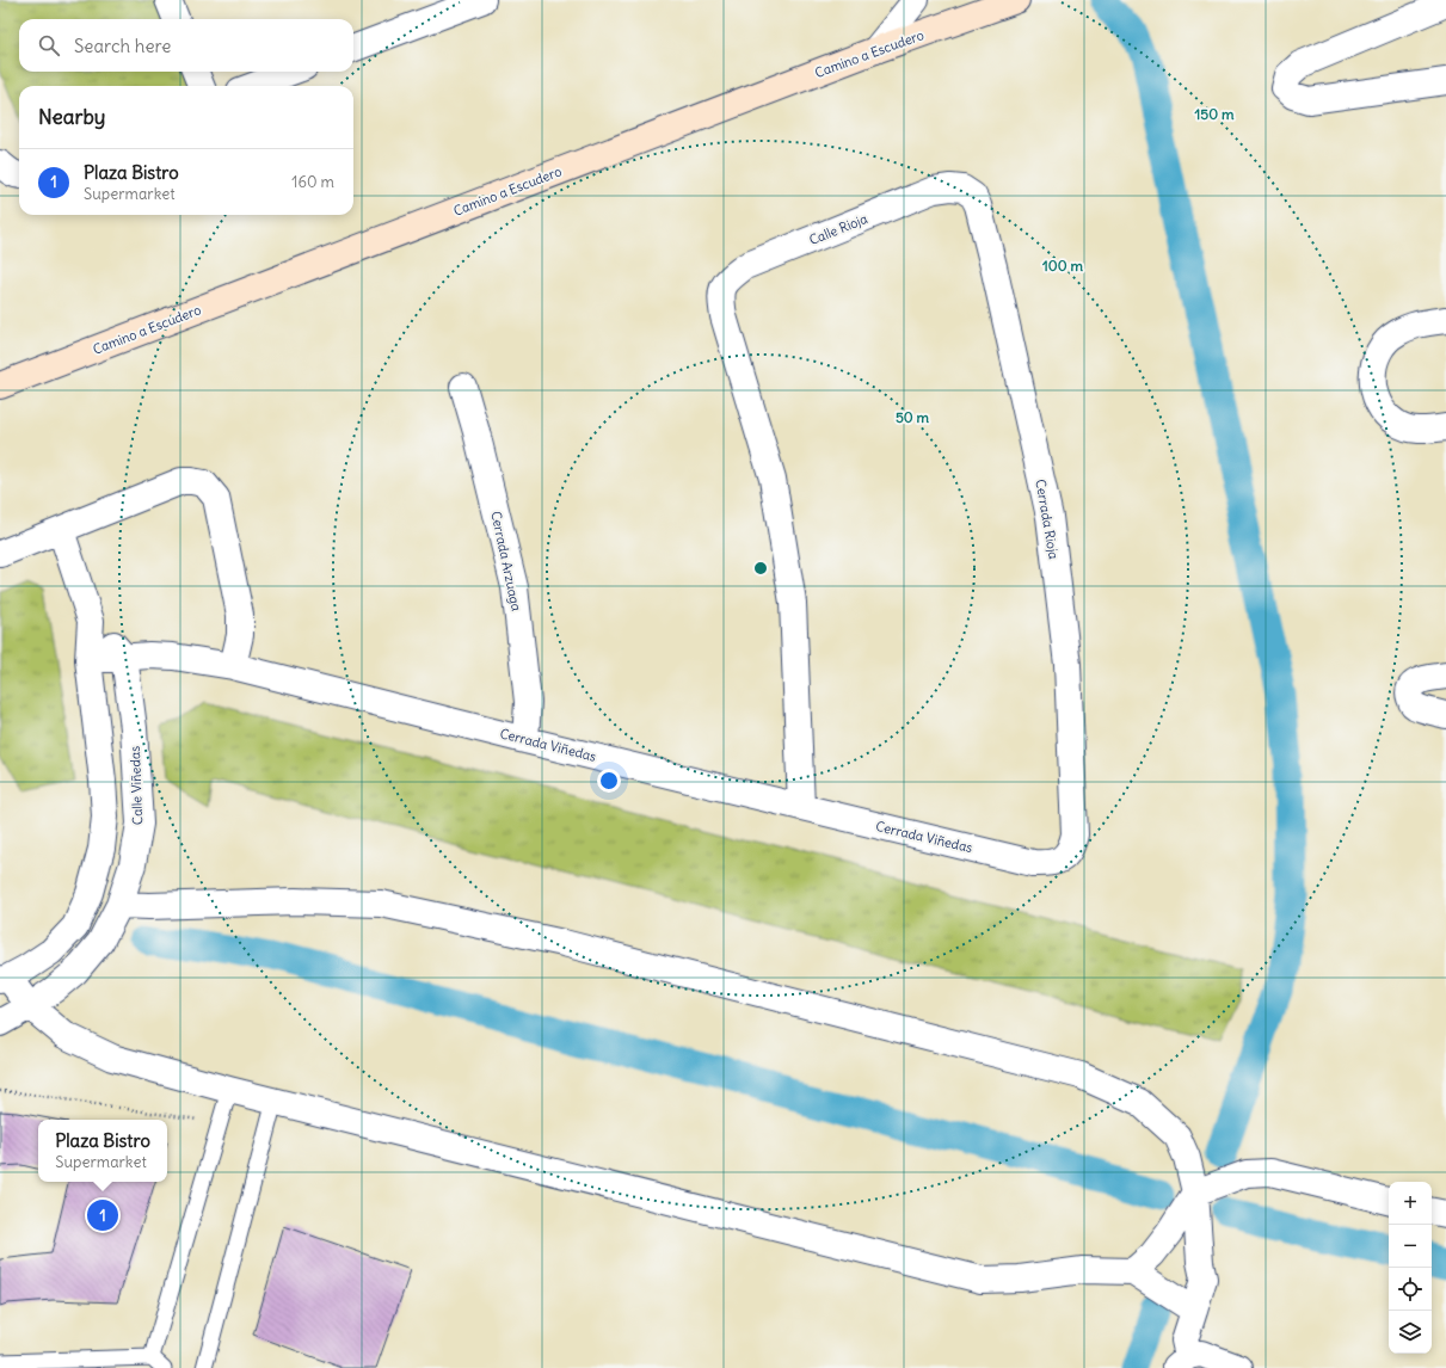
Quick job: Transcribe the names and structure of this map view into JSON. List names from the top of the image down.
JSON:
{
  "streets": {
    "street": [
      "Camino a Escudero",
      "Calle Rioja",
      "Cerrada Rioja",
      "Cerrada Arzuaga",
      "Cerrada Viñedas",
      "Calle Viñedas"
    ]
  },
  "crossings": [
    ["Calle Rioja", "Cerrada Rioja"],
    ["Calle Rioja", "Cerrada Viñedas"],
    ["Cerrada Rioja", "Cerrada Viñedas"],
    ["Cerrada Arzuaga", "Cerrada Viñedas"],
    ["Cerrada Viñedas", "Calle Viñedas"]
  ],
  "page": {
    "search": "Search here",
    "heading": "Nearby",
    "list": [
      {
        "mark": "1",
        "name": "Plaza Bistro",
        "note": "Supermarket",
        "value": "160 m"
      }
    ],
    "popup": ["Plaza Bistro", "Supermarket"],
    "map_buttons": ["+", "−"],
    "pins": "1"
  },
  "rings": ["150 m", "100 m", "50 m"]
}
